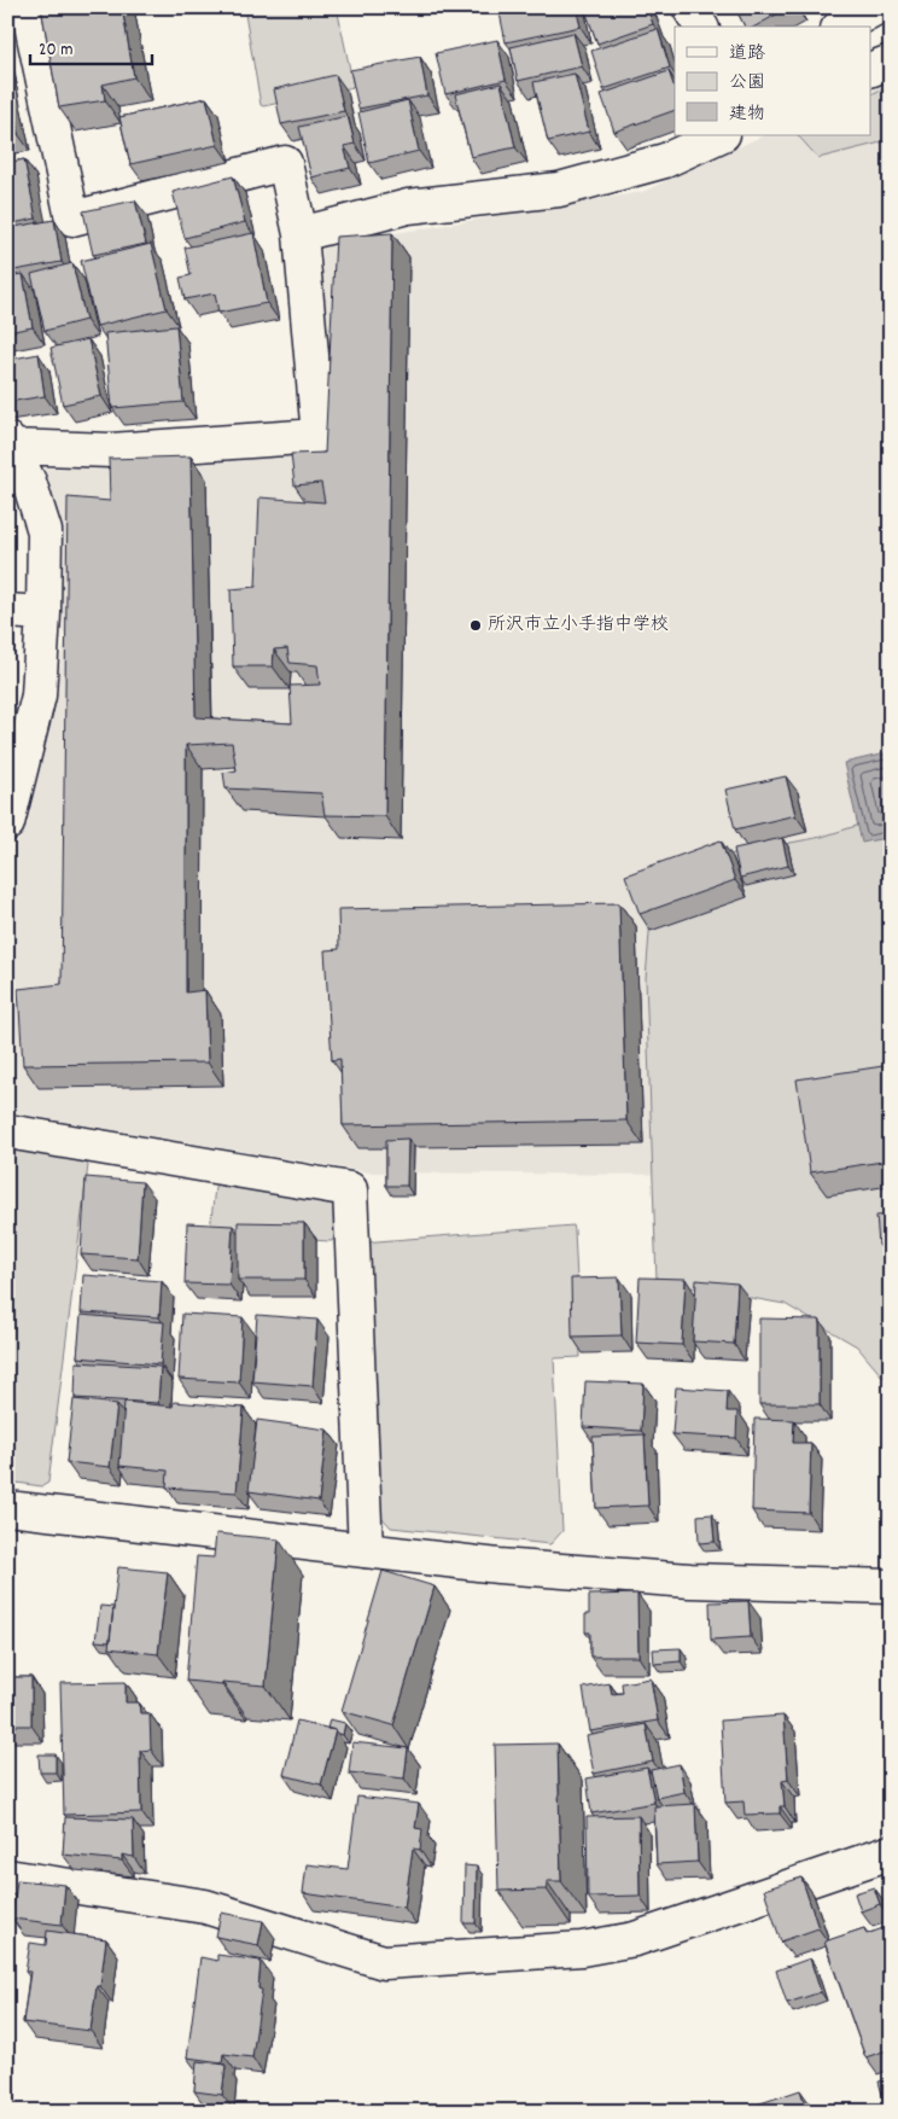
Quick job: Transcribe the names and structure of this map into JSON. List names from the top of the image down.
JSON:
{
  "places": ["所沢市立小手指中学校"],
  "legend": ["道路", "公園", "建物"],
  "scale_bar": "20 m"
}
